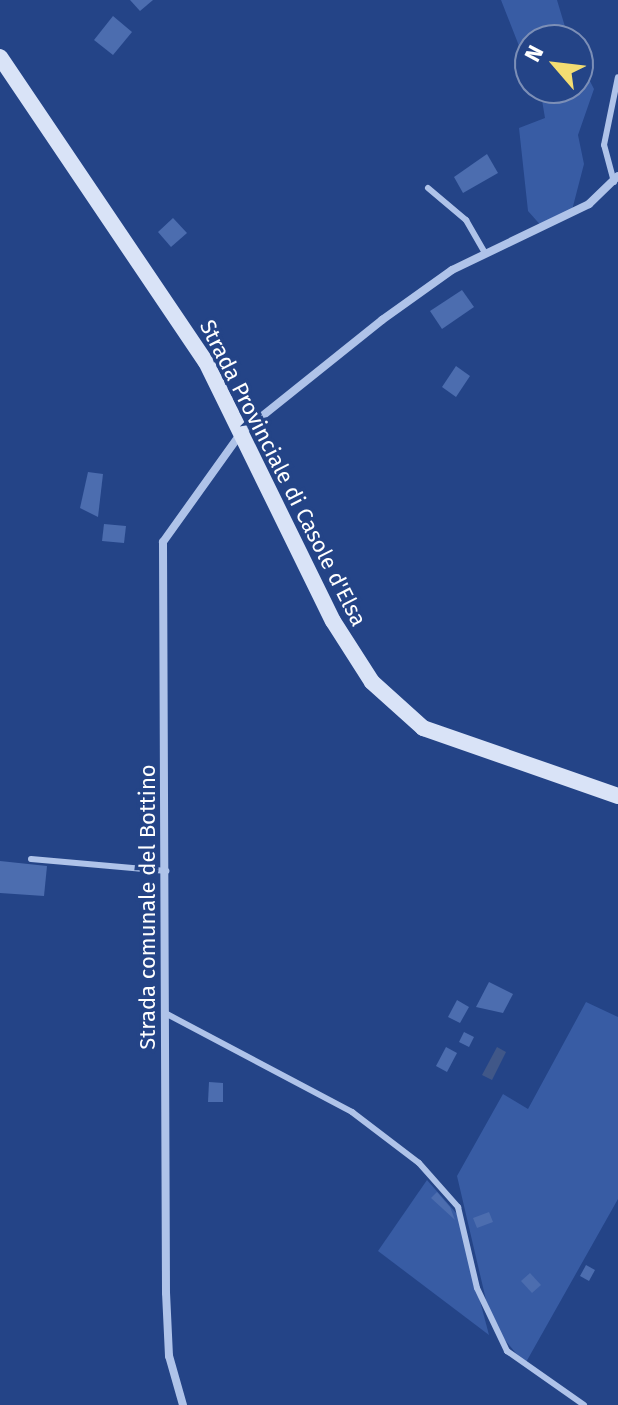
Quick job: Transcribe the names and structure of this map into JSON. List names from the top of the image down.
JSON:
{
  "streets": {
    "main road": ["Strada Provinciale di Casole d'Elsa"],
    "street": ["Strada comunale del Bottino"]
  },
  "crossings": [
    ["Strada Provinciale di Casole d'Elsa", "Strada comunale del Bottino"]
  ],
  "north": "top left"
}
